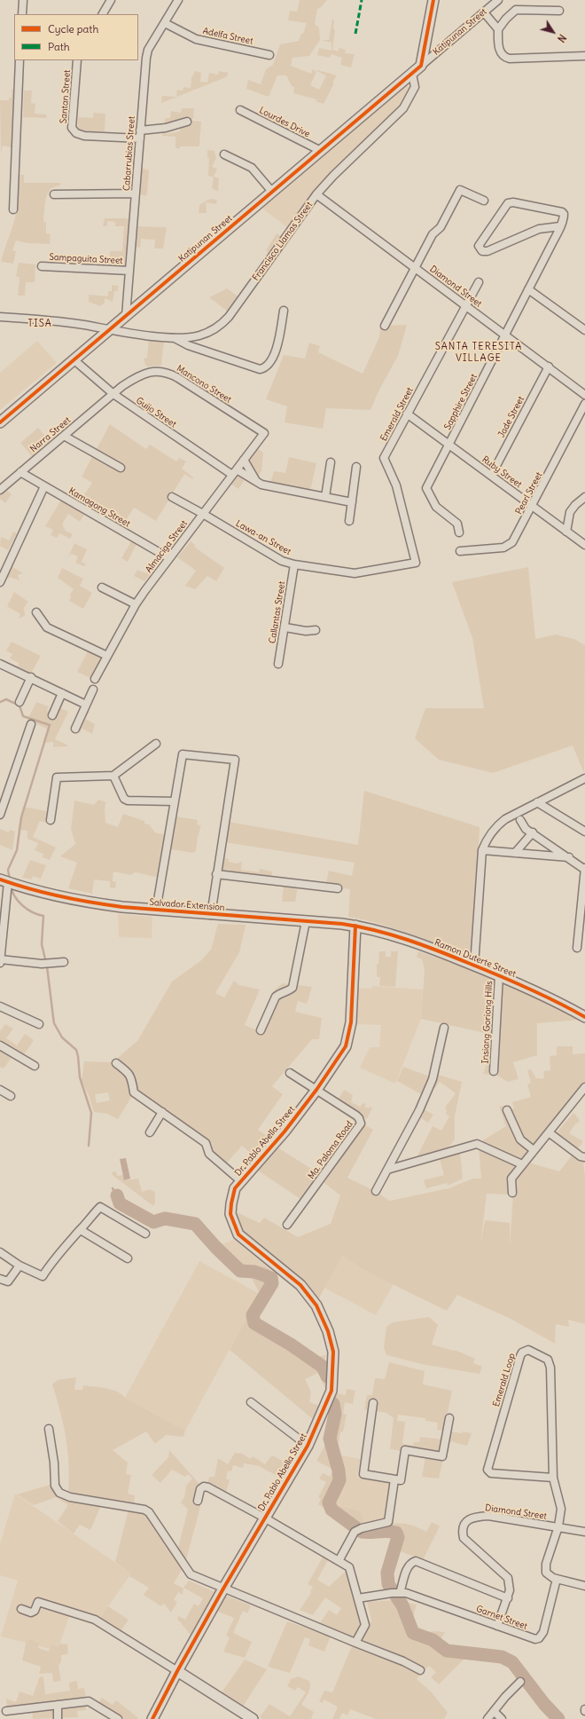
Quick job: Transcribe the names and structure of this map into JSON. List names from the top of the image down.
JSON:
{
  "streets": {
    "main road": [
      "Katipunan Street",
      "Salvador Extension",
      "Ramon Duterte Street",
      "Dr. Pablo Abella Street"
    ],
    "street": [
      "Adelfa Street",
      "Santan Street",
      "Lourdes Drive",
      "Cabarrubias Street",
      "Francisco Llamas Street",
      "Sampaguita Street",
      "Diamond Street",
      "Mancono Street",
      "Sapphire Street",
      "Guijo Street",
      "Emerald Street",
      "Jade Street",
      "Narra Street",
      "Ruby Street",
      "Pearl Street",
      "Kamagong Street",
      "Lawa-an Street",
      "Almaciga Street",
      "Callantas Street",
      "Insiang Goriong Hills",
      "Ma. Paloma Road",
      "Emerald Loop",
      "Garnet Street"
    ]
  },
  "crossings": [
    ["Katipunan Street", "Lourdes Drive"],
    ["Katipunan Street", "Cabarrubias Street"],
    ["Katipunan Street", "Francisco Llamas Street"],
    ["Katipunan Street", "Guijo Street"],
    ["Adelfa Street", "Cabarrubias Street"],
    ["Santan Street", "Cabarrubias Street"],
    ["Cabarrubias Street", "Sampaguita Street"],
    ["Francisco Llamas Street", "Diamond Street"],
    ["Diamond Street", "Sapphire Street"],
    ["Diamond Street", "Emerald Street"],
    ["Diamond Street", "Jade Street"],
    ["Diamond Street", "Emerald Loop"],
    ["Diamond Street", "Garnet Street"],
    ["Mancono Street", "Guijo Street"],
    ["Mancono Street", "Narra Street"],
    ["Mancono Street", "Almaciga Street"],
    ["Sapphire Street", "Ruby Street"],
    ["Guijo Street", "Narra Street"],
    ["Guijo Street", "Almaciga Street"],
    ["Emerald Street", "Ruby Street"],
    ["Emerald Street", "Lawa-an Street"],
    ["Jade Street", "Ruby Street"],
    ["Narra Street", "Kamagong Street"],
    ["Ruby Street", "Pearl Street"],
    ["Kamagong Street", "Almaciga Street"],
    ["Lawa-an Street", "Almaciga Street"],
    ["Lawa-an Street", "Callantas Street"],
    ["Salvador Extension", "Ramon Duterte Street"],
    ["Salvador Extension", "Dr. Pablo Abella Street"],
    ["Ramon Duterte Street", "Insiang Goriong Hills"],
    ["Ramon Duterte Street", "Dr. Pablo Abella Street"],
    ["Dr. Pablo Abella Street", "Ma. Paloma Road"]
  ],
  "districts": ["TISA", "SANTA TERESITA VILLAGE"],
  "legend": ["Cycle path", "Path"],
  "north": "bottom right"
}
